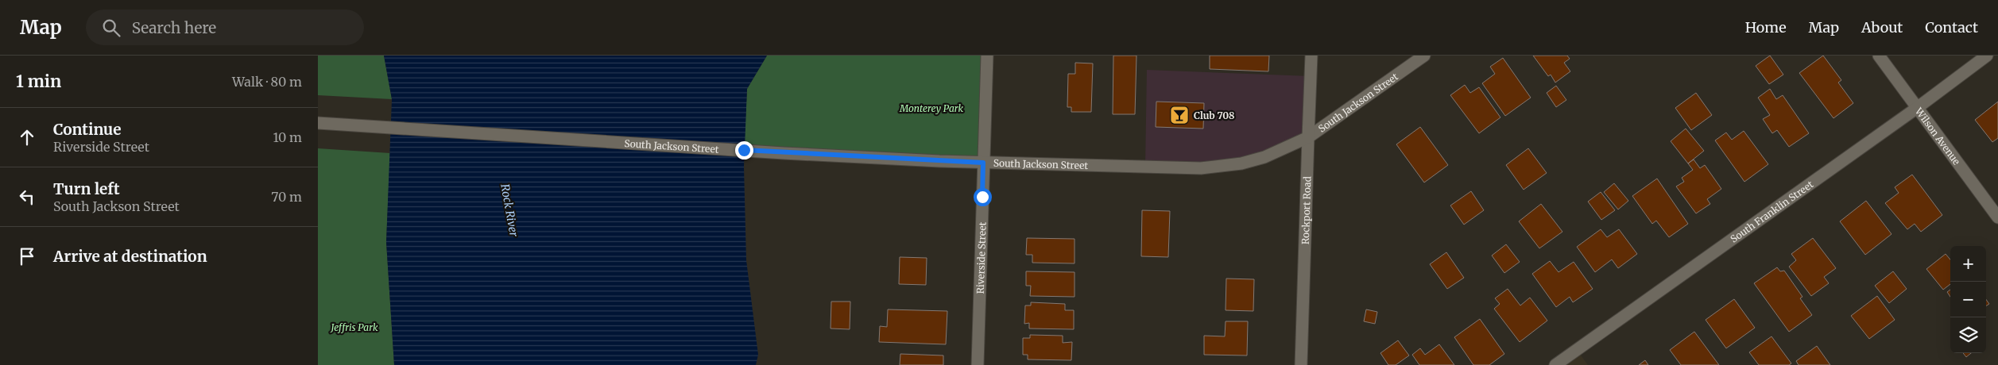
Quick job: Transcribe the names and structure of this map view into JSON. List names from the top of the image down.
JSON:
{
  "streets": {
    "street": [
      "South Jackson Street",
      "Wilson Avenue",
      "Rockport Road",
      "South Franklin Street",
      "Riverside Street"
    ]
  },
  "crossings": [
    ["South Jackson Street", "Rockport Road"],
    ["South Jackson Street", "Riverside Street"],
    ["Wilson Avenue", "South Franklin Street"]
  ],
  "water": ["Rock River"],
  "parks": ["Monterey Park", "Jeffris Park"],
  "places": {
    "bar": ["Club 708"]
  },
  "page": {
    "header": "Map",
    "search": "Search here",
    "nav": [
      "Home",
      "Map",
      "About",
      "Contact"
    ],
    "heading": ["1 min", "Walk · 80 m"],
    "list": [
      ["Continue", "Riverside Street", "10 m"],
      ["Turn left", "South Jackson Street", "70 m"],
      "Arrive at destination"
    ],
    "map_buttons": ["+", "−"]
  }
}
